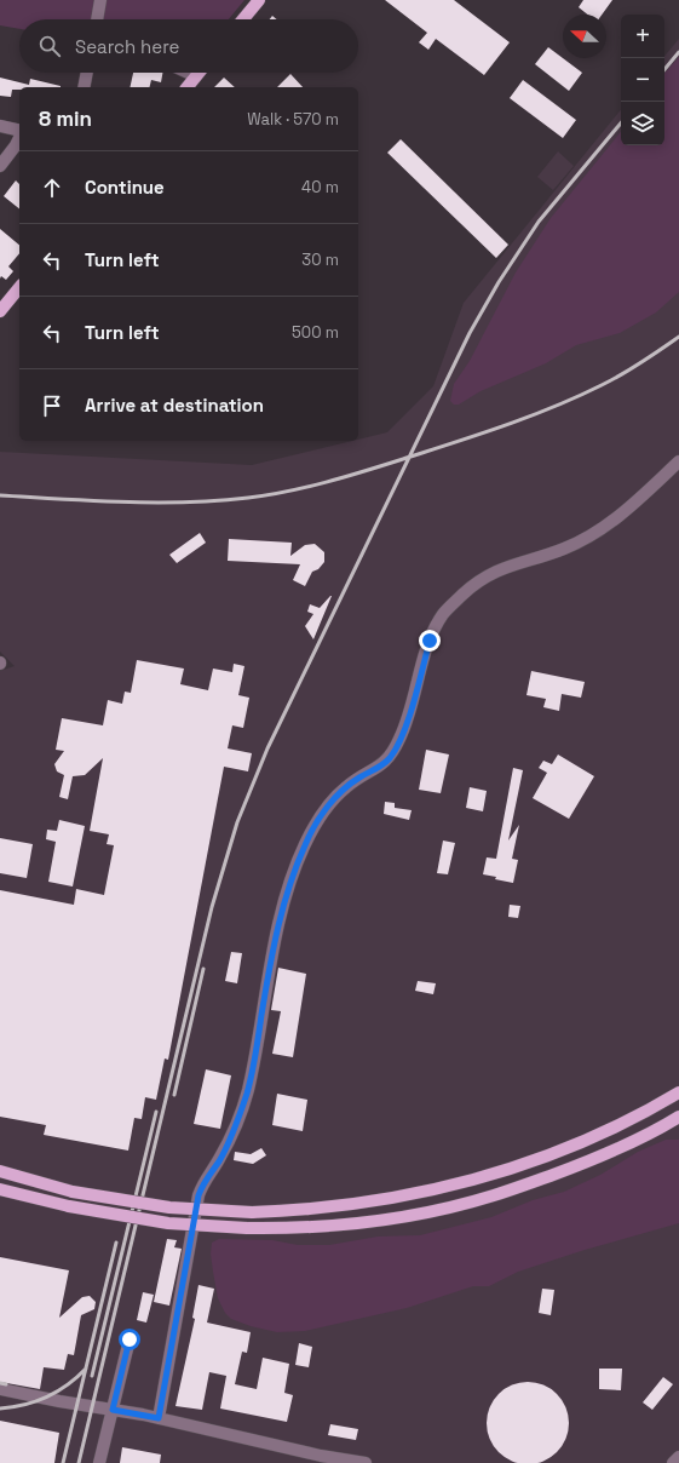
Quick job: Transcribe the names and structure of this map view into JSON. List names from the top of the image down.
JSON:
{
  "north": "left",
  "page": {
    "map_buttons": ["+", "−"],
    "search": "Search here",
    "heading": ["8 min", "Walk · 570 m"],
    "list": [
      ["Continue", "40 m"],
      ["Turn left", "30 m"],
      ["Turn left", "500 m"],
      "Arrive at destination"
    ]
  }
}
